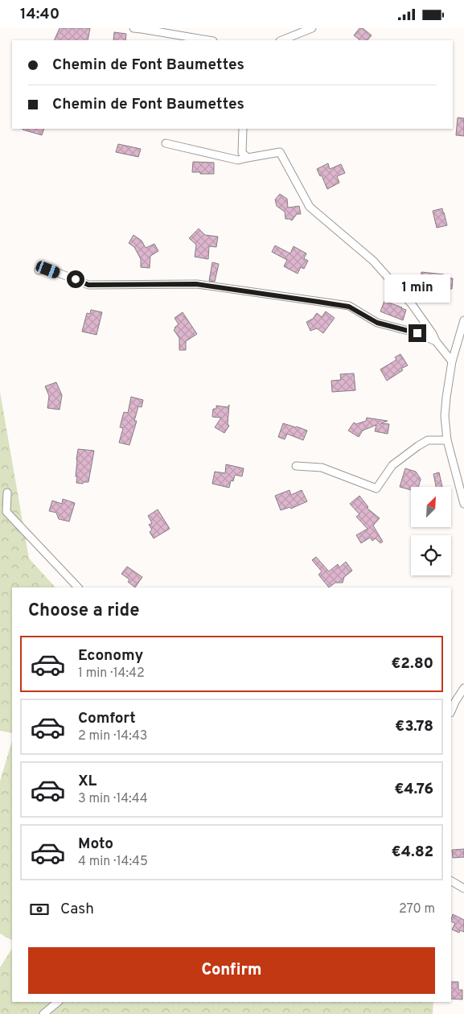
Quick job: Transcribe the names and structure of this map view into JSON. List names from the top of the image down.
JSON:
{
  "north": "top right",
  "page": {
    "status": "14:40",
    "banner": ["Chemin de Font Baumettes", "Chemin de Font Baumettes"],
    "bubble": "1 min",
    "heading": "Choose a ride",
    "list": [
      {
        "name": "Economy",
        "note": "1 min · 14:42",
        "value": "€2.80"
      },
      {
        "name": "Comfort",
        "note": "2 min · 14:43",
        "value": "€3.78"
      },
      {
        "name": "XL",
        "note": "3 min · 14:44",
        "value": "€4.76"
      },
      {
        "name": "Moto",
        "note": "4 min · 14:45",
        "value": "€4.82"
      }
    ],
    "pay": ["Cash", "270 m"],
    "buttons": "Confirm"
  }
}
